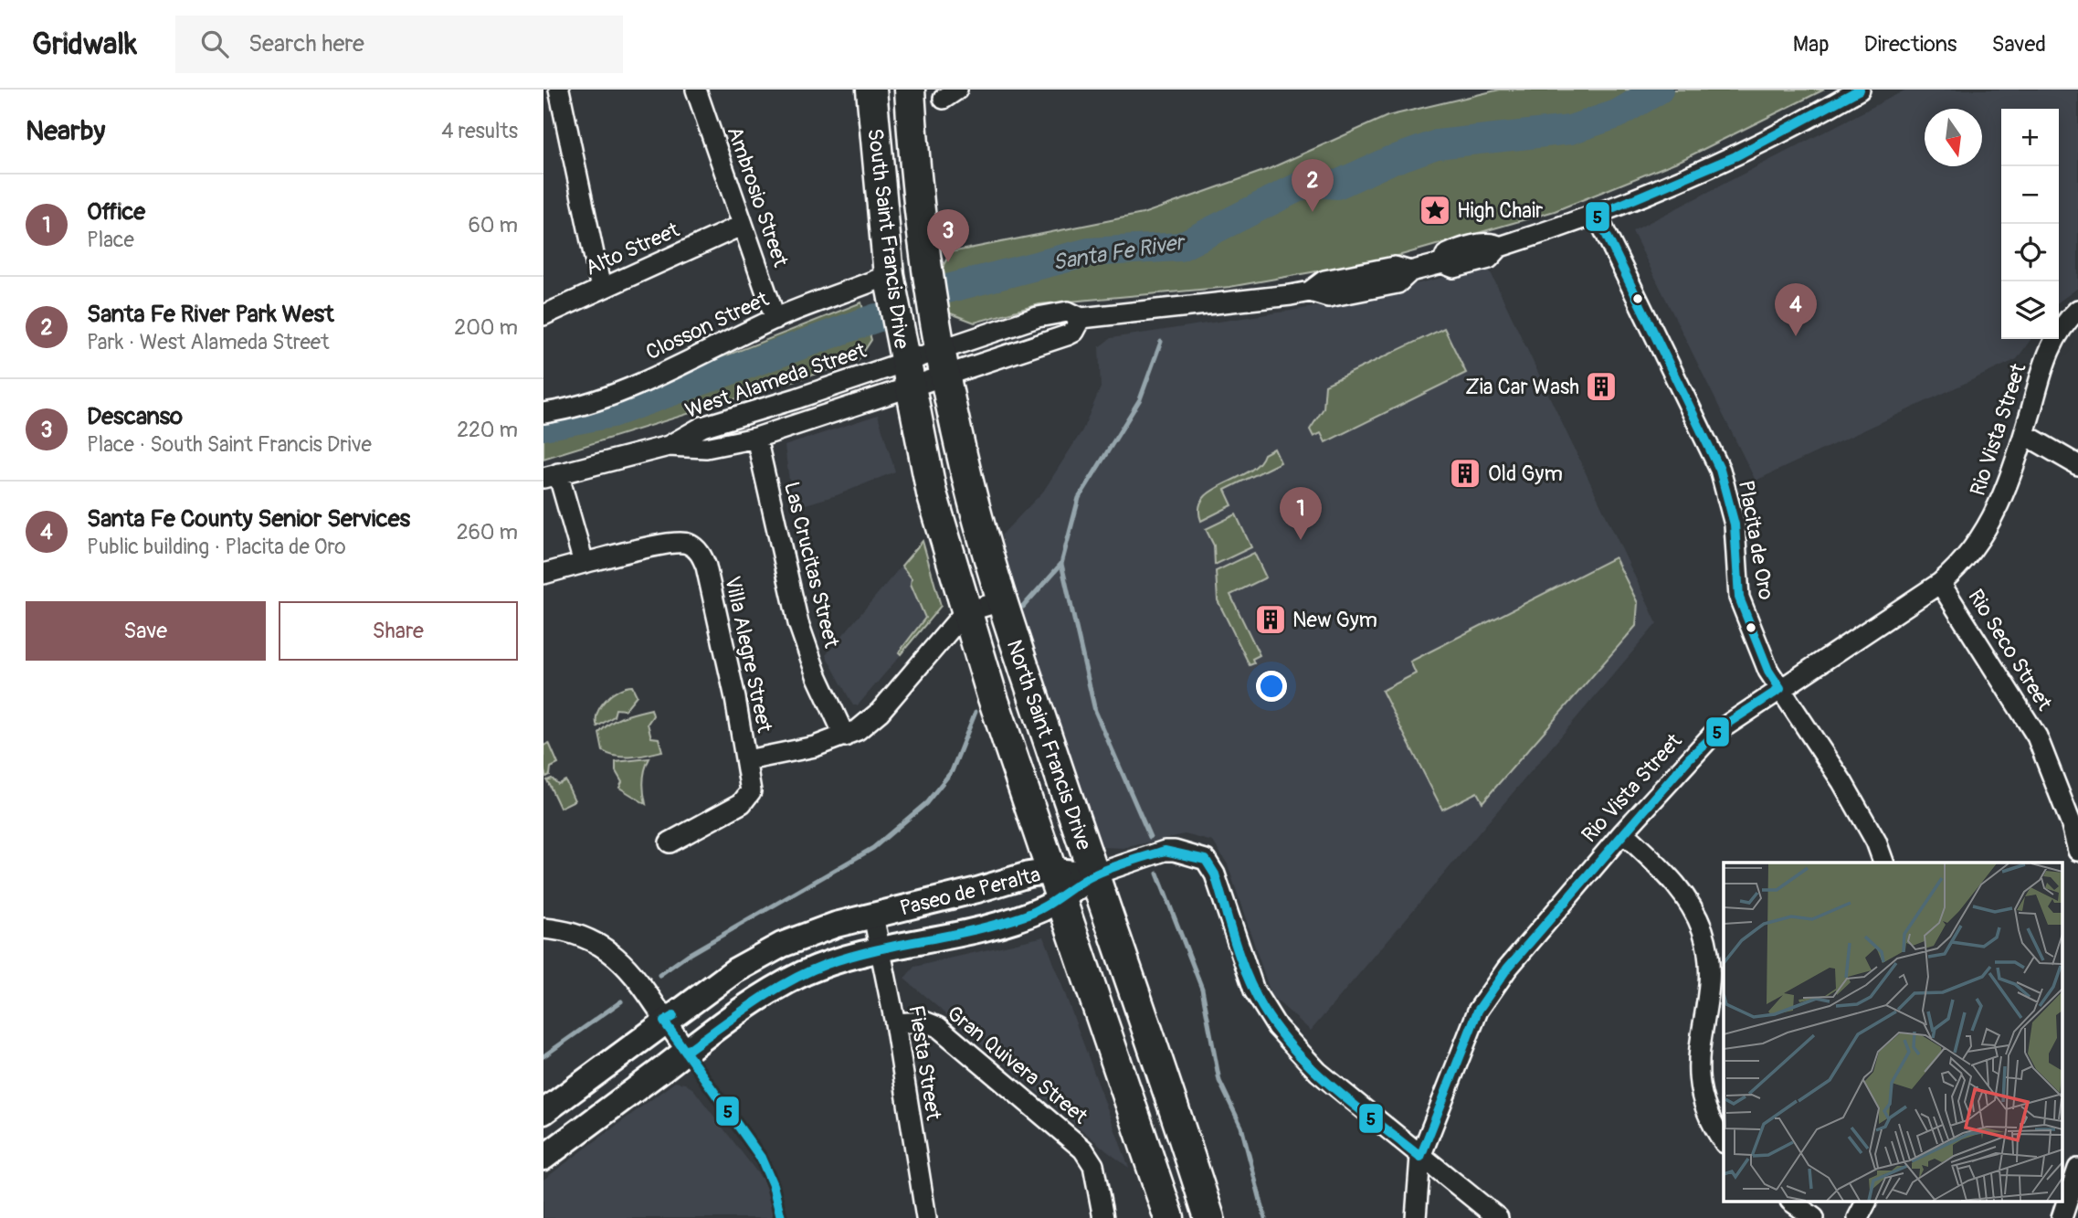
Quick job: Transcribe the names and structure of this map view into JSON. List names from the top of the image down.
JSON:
{
  "streets": {
    "highway": ["South Saint Francis Drive", "North Saint Francis Drive"],
    "main road": ["Paseo de Peralta"],
    "street": [
      "Ambrosio Street",
      "Alto Street",
      "Closson Street",
      "West Alameda Street",
      "Rio Vista Street",
      "Placita de Oro",
      "Las Crucitas Street",
      "Rio Seco Street",
      "Villa Alegre Street",
      "Fiesta Street",
      "Gran Quivera Street"
    ]
  },
  "crossings": [
    ["Ambrosio Street", "Alto Street"],
    ["Ambrosio Street", "Closson Street"],
    ["South Saint Francis Drive", "Closson Street"],
    ["South Saint Francis Drive", "West Alameda Street"],
    ["South Saint Francis Drive", "North Saint Francis Drive"],
    ["West Alameda Street", "Placita de Oro"],
    ["West Alameda Street", "Las Crucitas Street"],
    ["West Alameda Street", "North Saint Francis Drive"],
    ["Rio Vista Street", "Placita de Oro"],
    ["Rio Vista Street", "Rio Seco Street"],
    ["North Saint Francis Drive", "Paseo de Peralta"],
    ["Paseo de Peralta", "Fiesta Street"],
    ["Fiesta Street", "Gran Quivera Street"]
  ],
  "water": ["Santa Fe River"],
  "places": {
    "place": ["High Chair"],
    "building": ["Zia Car Wash", "Old Gym", "New Gym"]
  },
  "lines": ["transit line 5"],
  "north": "bottom",
  "page": {
    "header": "Gridwalk",
    "search": "Search here",
    "nav": ["Map", "Directions", "Saved"],
    "heading": ["Nearby", "4 results"],
    "map_buttons": ["+", "−"],
    "pins": [
      "2",
      "3",
      "4",
      "1"
    ],
    "list": [
      {
        "mark": "1",
        "name": "Office",
        "note": "Place",
        "value": "60 m"
      },
      {
        "mark": "2",
        "name": "Santa Fe River Park West",
        "note": "Park · West Alameda Street",
        "value": "200 m"
      },
      {
        "mark": "3",
        "name": "Descanso",
        "note": "Place · South Saint Francis Drive",
        "value": "220 m"
      },
      {
        "mark": "4",
        "name": "Santa Fe County Senior Services",
        "note": "Public building · Placita de Oro",
        "value": "260 m"
      }
    ],
    "buttons": ["Save", "Share"]
  }
}
